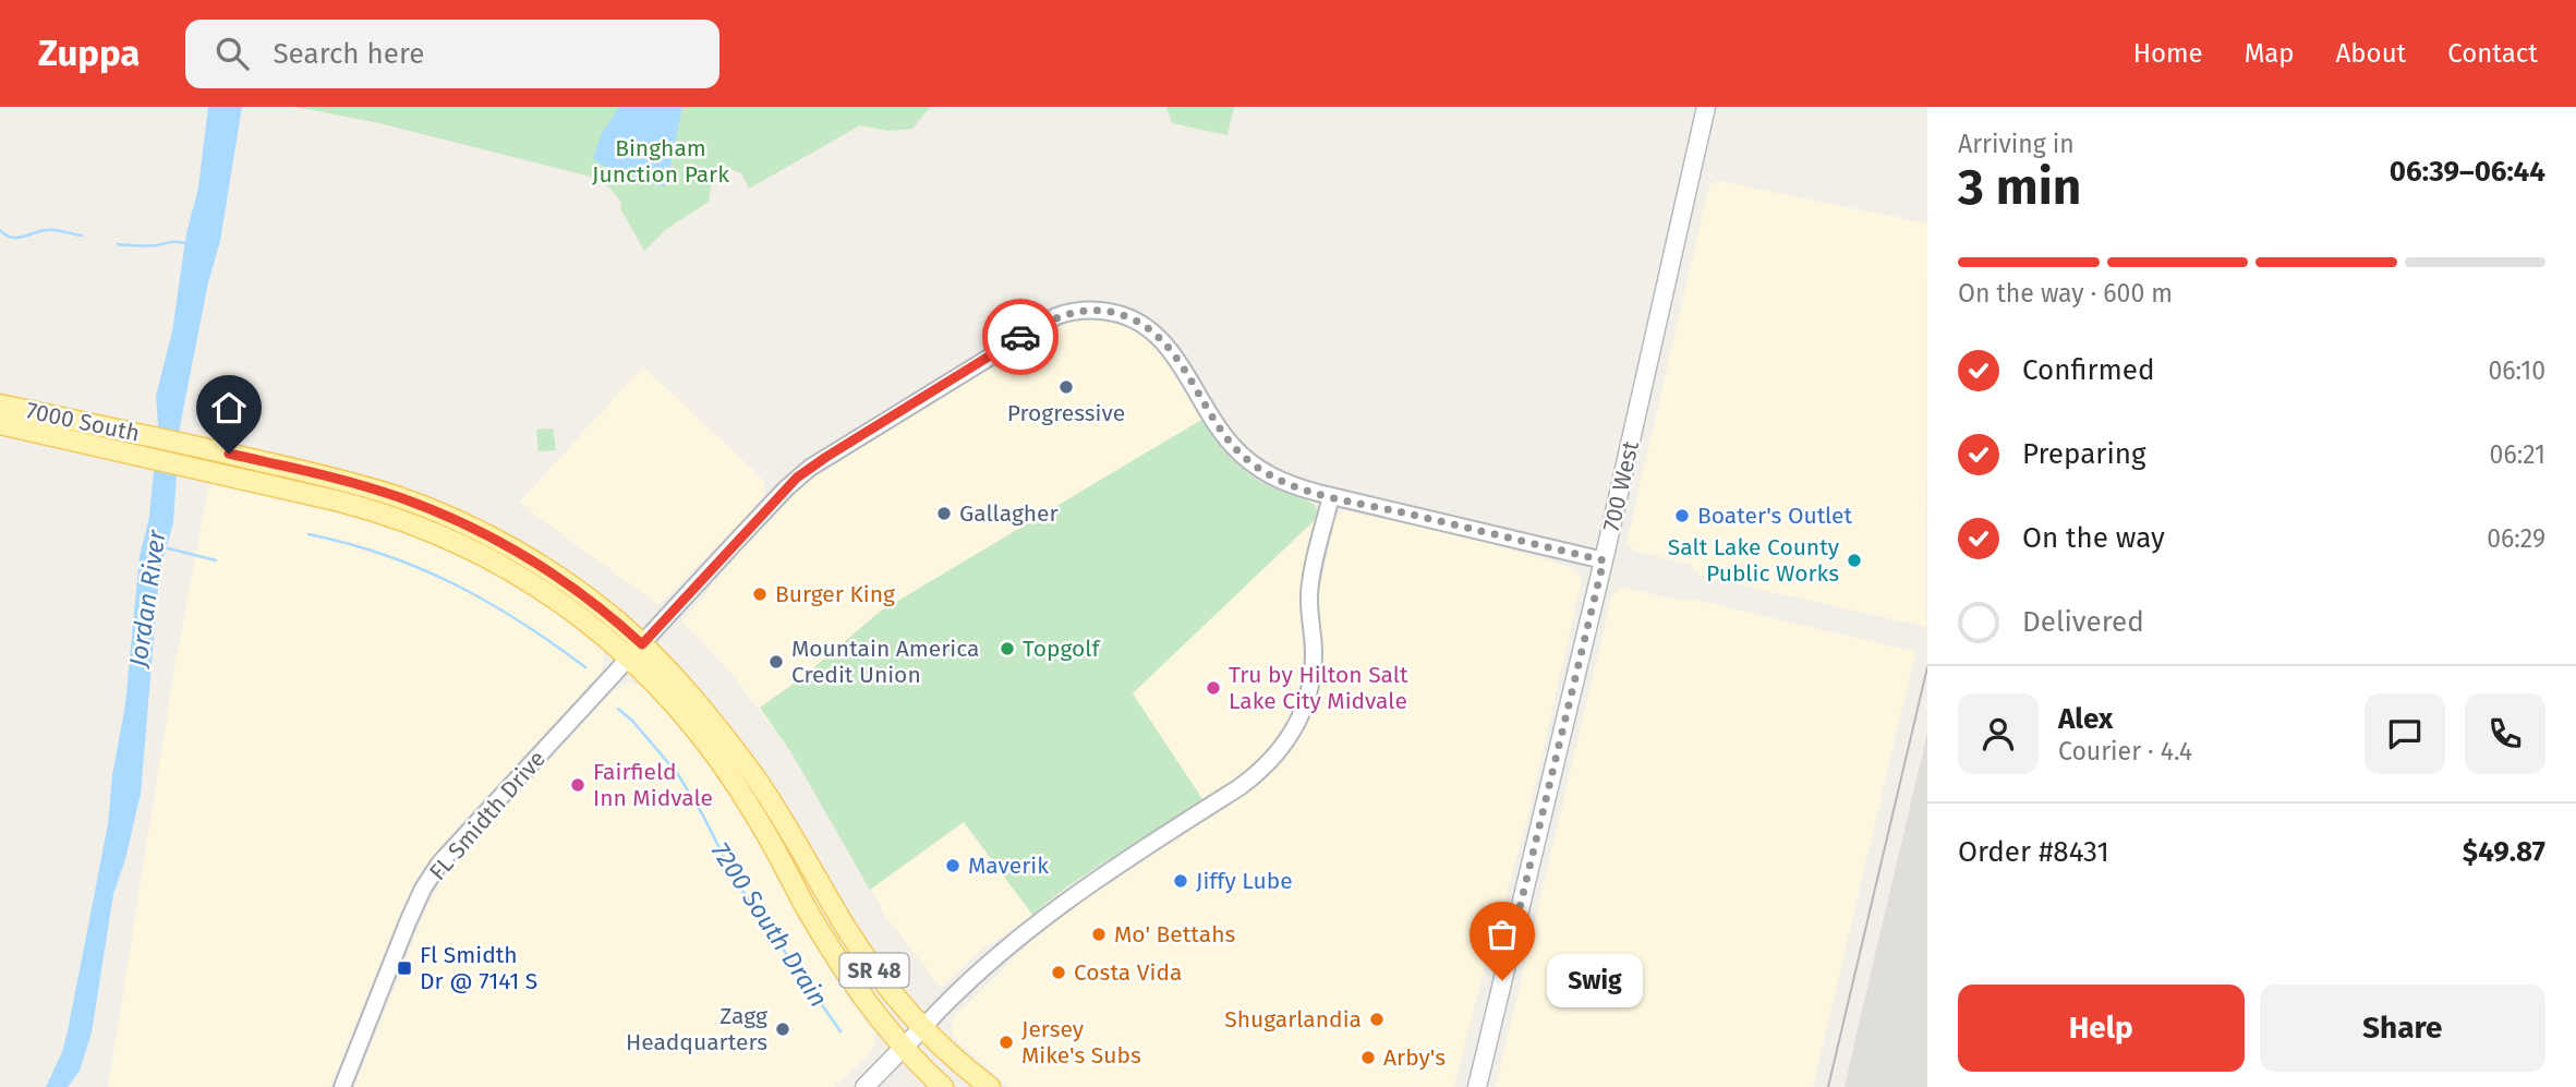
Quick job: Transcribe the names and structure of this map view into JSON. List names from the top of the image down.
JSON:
{
  "streets": {
    "main road": ["7000 South", "700 West", "SR 48"],
    "street": ["FL Smidth Drive"]
  },
  "crossings": [
    ["7000 South", "FL Smidth Drive"],
    ["7000 South", "SR 48"],
    ["700 West", "FL Smidth Drive"],
    ["FL Smidth Drive", "SR 48"]
  ],
  "water": ["Jordan River", "7200 South Drain"],
  "parks": ["Bingham Junction Park"],
  "places": {
    "other": [
      "Progressive",
      "Gallagher",
      "Boater's Outlet",
      "Salt Lake County Public Works",
      "Burger King",
      "Topgolf",
      "Mountain America Credit Union",
      "Tru by Hilton Salt Lake City Midvale",
      "Fairfield Inn Midvale",
      "Maverik",
      "Jiffy Lube",
      "Mo' Bettahs",
      "Costa Vida",
      "Swig",
      "Shugarlandia",
      "Zagg Headquarters",
      "Jersey Mike's Subs",
      "Arby's"
    ],
    "transit": ["Fl Smidth Dr @ 7141 S"]
  },
  "page": {
    "header": "Zuppa",
    "search": "Search here",
    "nav": [
      "Home",
      "Map",
      "About",
      "Contact"
    ],
    "heading": ["3 min", "Arriving in", "06:39–06:44"],
    "panel": [
      "Alex",
      "Courier · 4.4",
      "Order #8431",
      "$49.87"
    ],
    "bar": "On the way · 600 m",
    "list": [
      ["Confirmed", "06:10"],
      ["Preparing", "06:21"],
      ["On the way", "06:29"],
      "Delivered"
    ],
    "bubble": "Swig",
    "buttons": ["Help", "Share"]
  }
}
